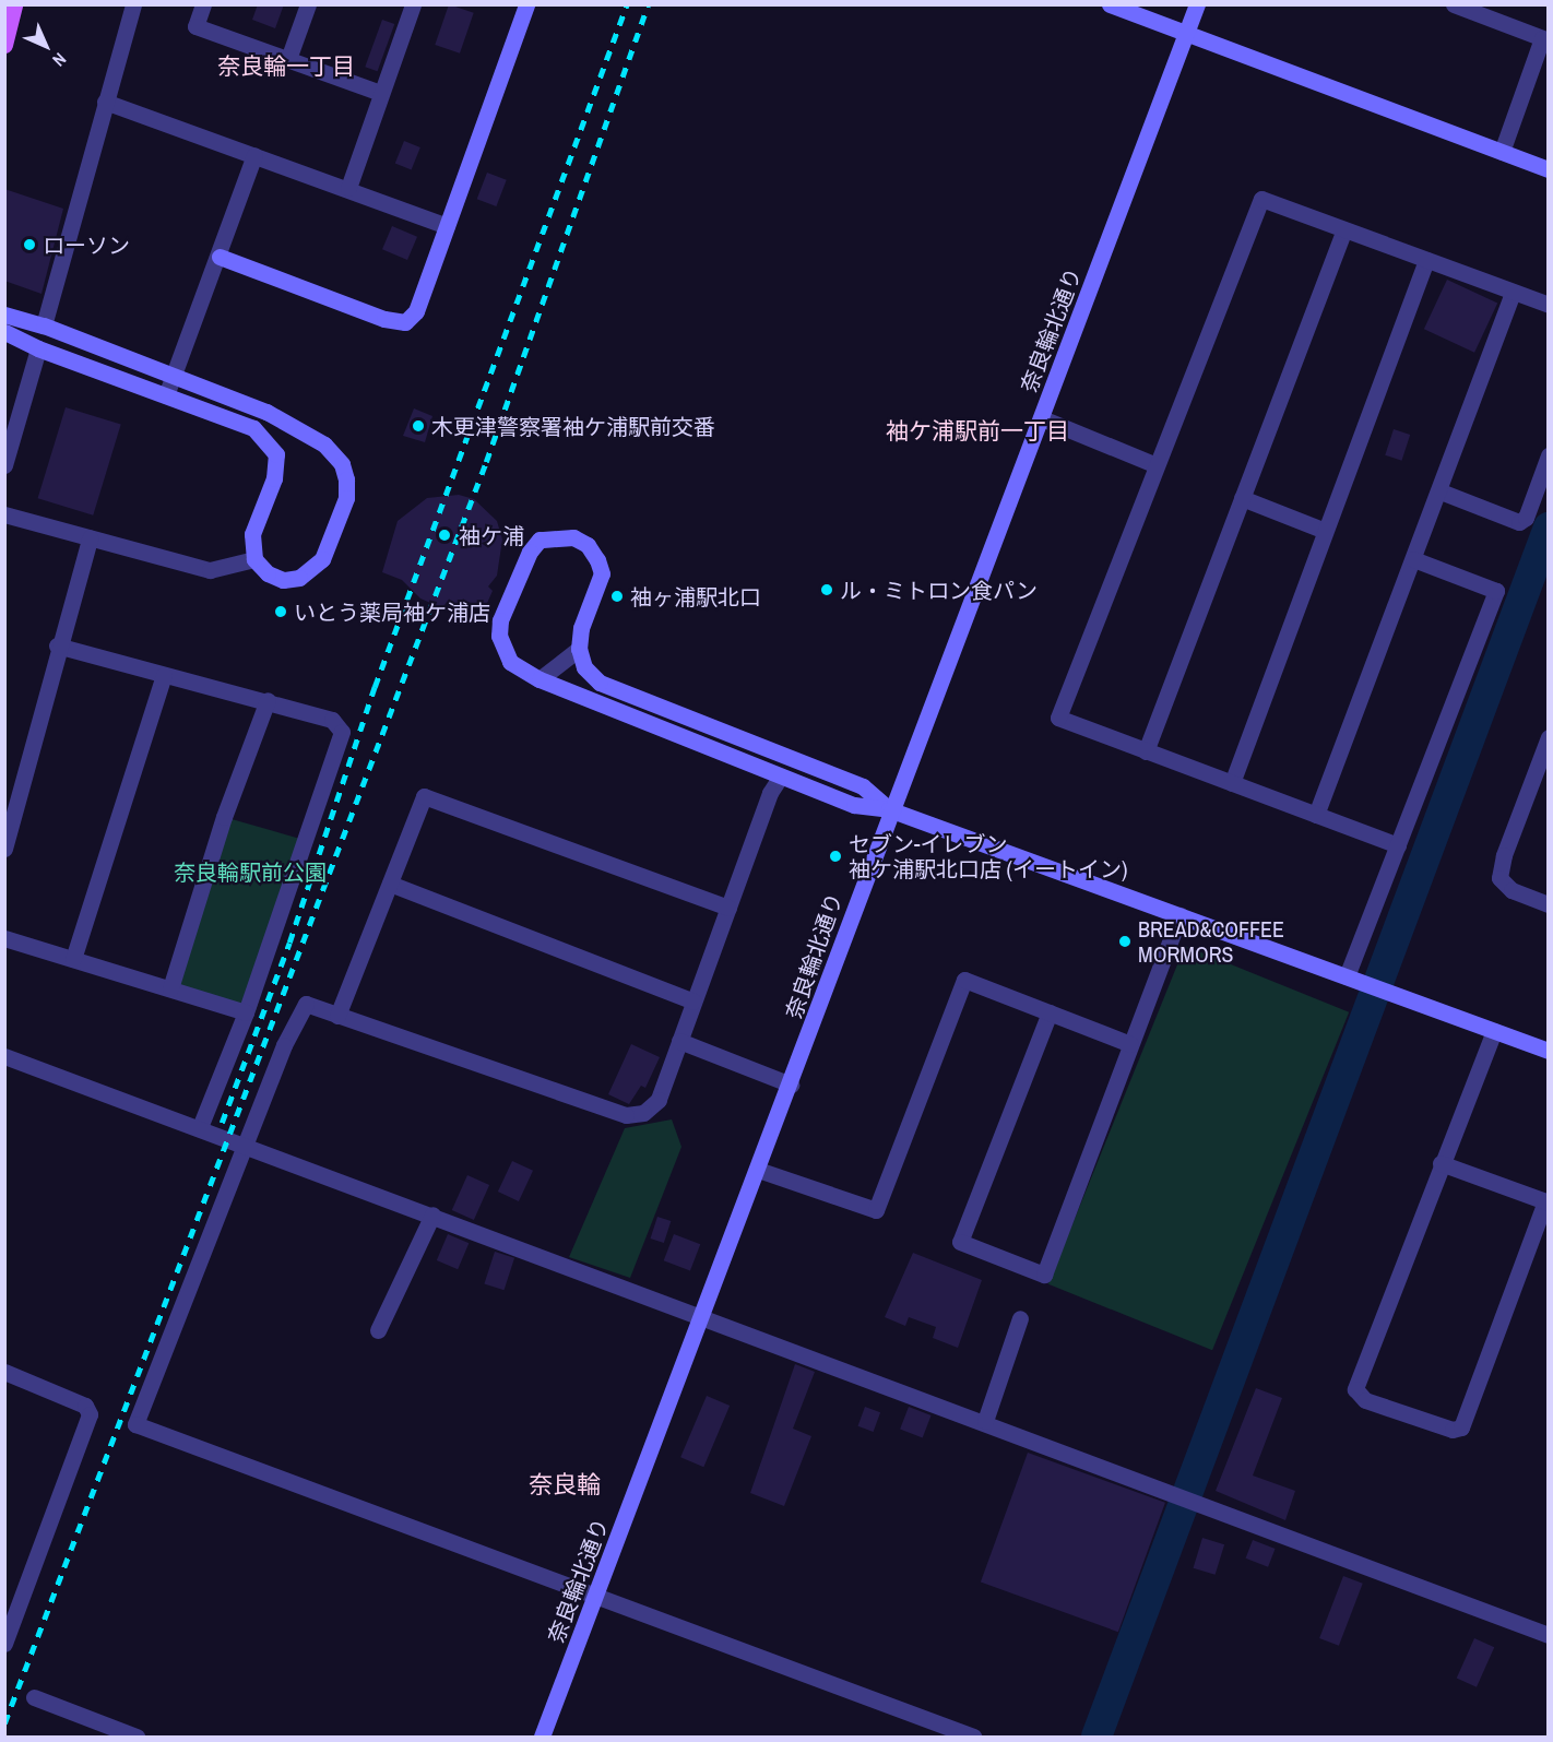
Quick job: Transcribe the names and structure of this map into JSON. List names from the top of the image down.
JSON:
{
  "streets": {
    "street": ["奈良輪北通り"]
  },
  "districts": ["奈良輪一丁目", "袖ケ浦駅前一丁目", "奈良輪"],
  "parks": ["奈良輪駅前公園"],
  "places": [
    "ローソン",
    "木更津警察署袖ケ浦駅前交番",
    "袖ケ浦",
    "ル・ミトロン食パン",
    "袖ヶ浦駅北口",
    "いとう薬局袖ケ浦店",
    "セブン-イレブン 袖ケ浦駅北口店 (イートイン)",
    "BREAD&COFFEE MORMORS"
  ],
  "north": "bottom right"
}
